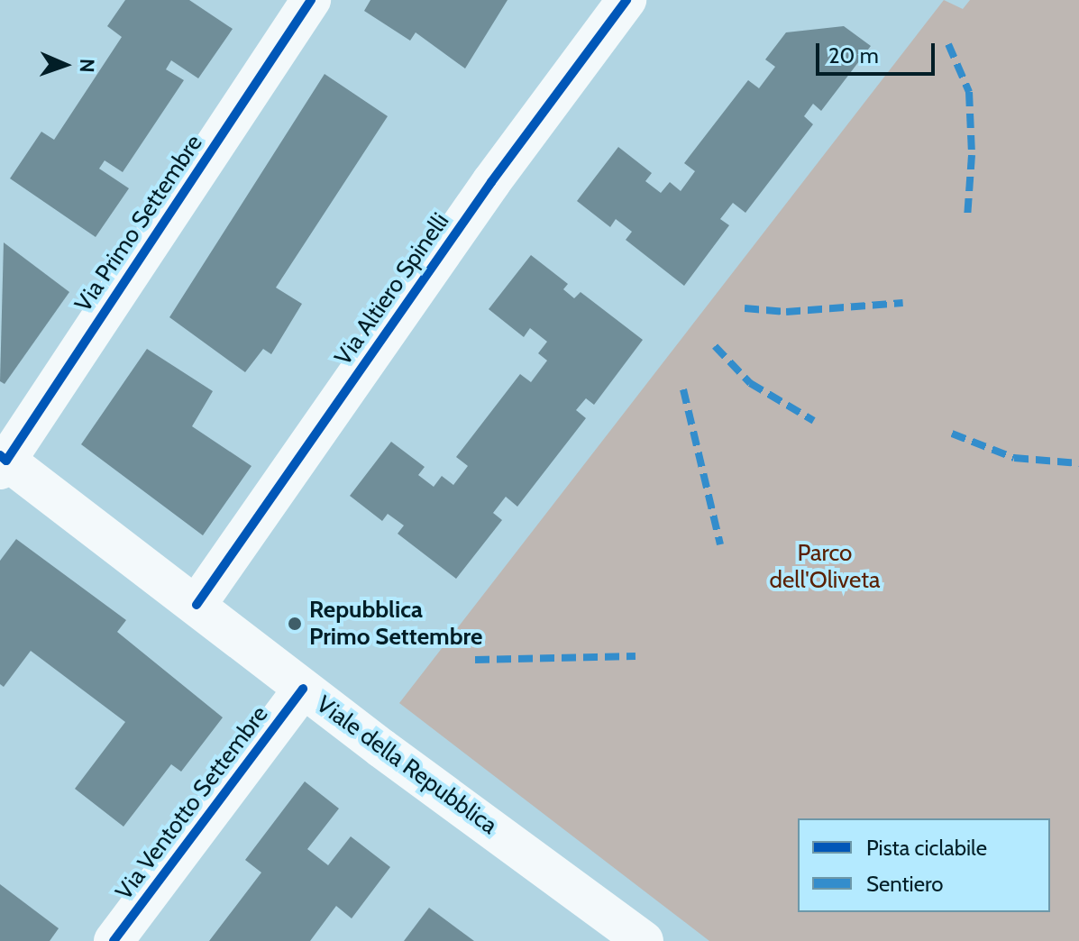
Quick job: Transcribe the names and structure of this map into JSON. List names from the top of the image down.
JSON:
{
  "streets": {
    "street": [
      "Via Primo Settembre",
      "Via Altiero Spinelli",
      "Viale della Repubblica",
      "Via Ventotto Settembre"
    ]
  },
  "crossings": [
    ["Via Primo Settembre", "Viale della Repubblica"],
    ["Via Altiero Spinelli", "Viale della Repubblica"],
    ["Viale della Repubblica", "Via Ventotto Settembre"]
  ],
  "parks": ["Parco dell'Oliveta"],
  "places": ["Repubblica Primo Settembre"],
  "legend": ["Pista ciclabile", "Sentiero"],
  "scale_bar": "20 m",
  "north": "right"
}
